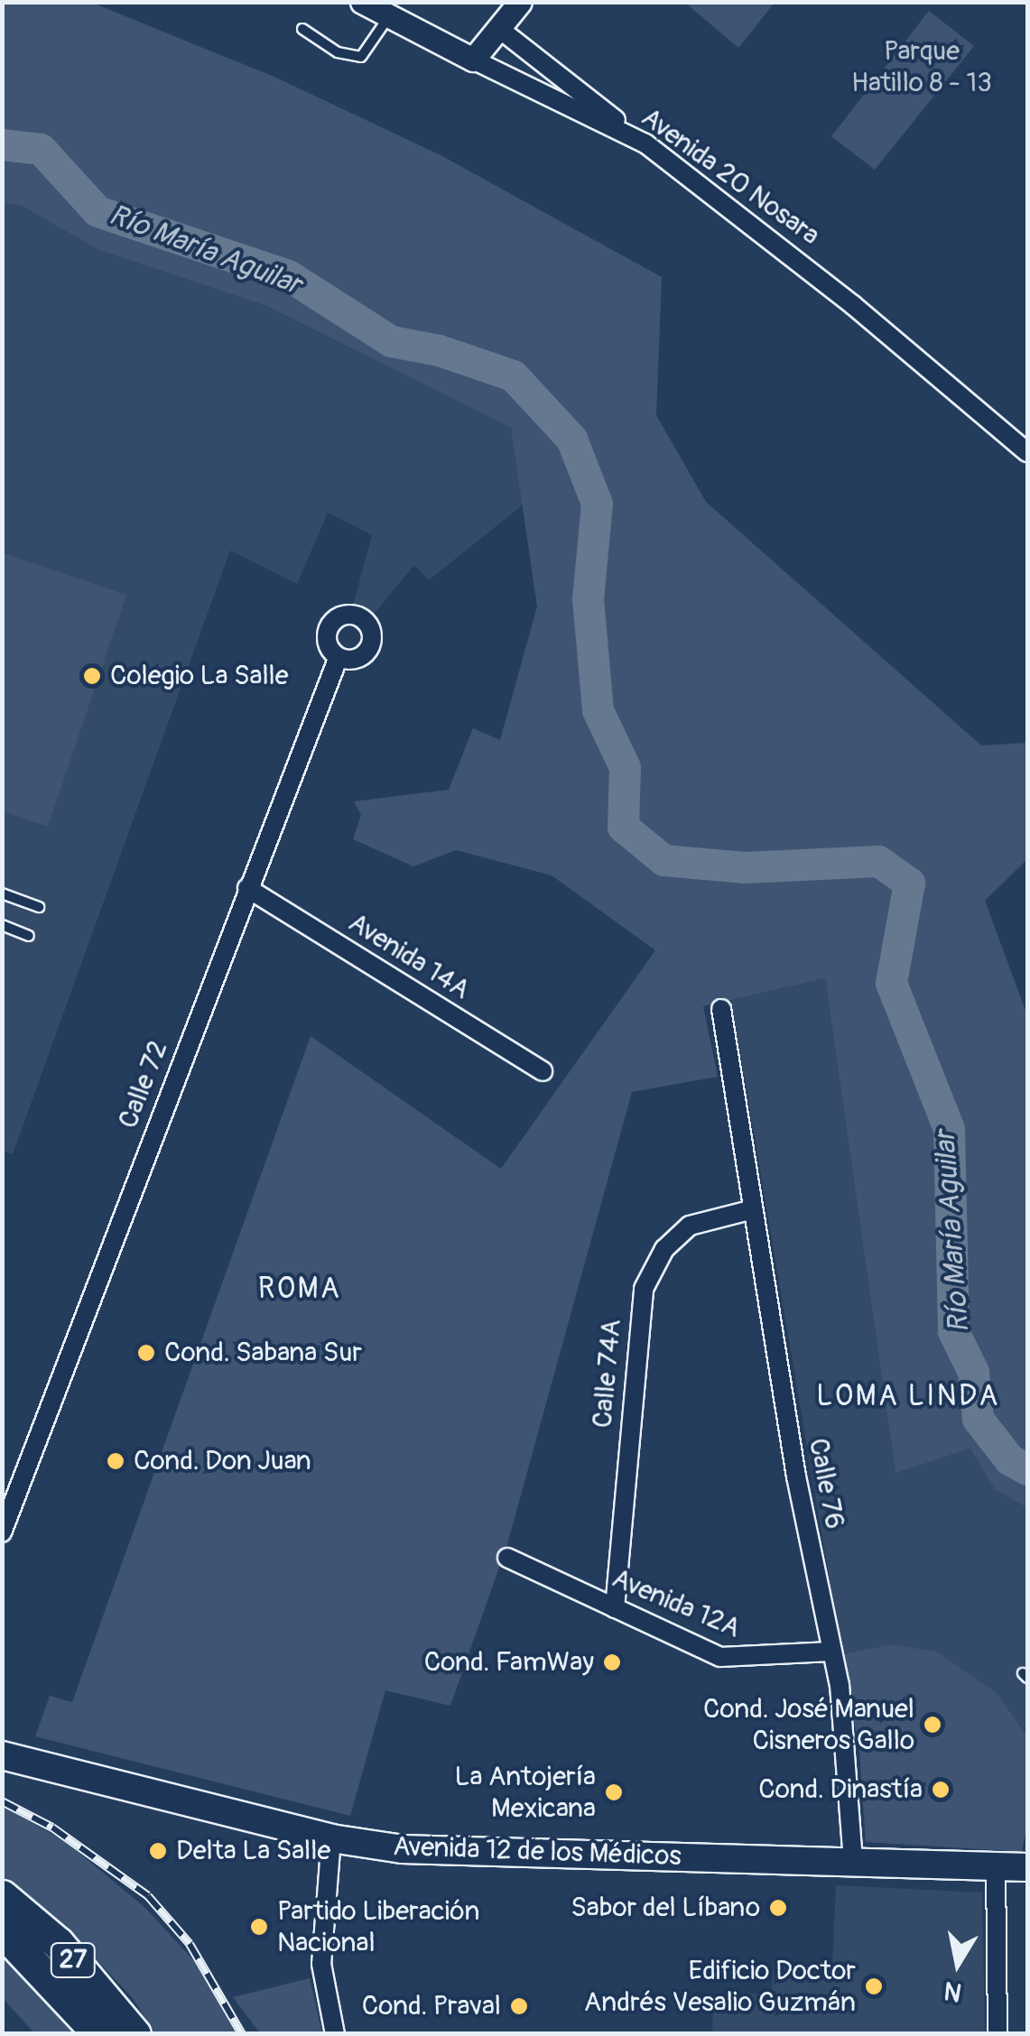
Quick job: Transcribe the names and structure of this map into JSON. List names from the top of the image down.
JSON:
{
  "streets": {
    "highway": ["27"],
    "main road": ["Avenida 12 de los Médicos"],
    "street": [
      "Avenida 20 Nosara",
      "Avenida 14A",
      "Calle 72",
      "Calle 74A",
      "Calle 76",
      "Avenida 12A"
    ]
  },
  "crossings": [
    ["Avenida 14A", "Calle 72"],
    ["Calle 74A", "Calle 76"],
    ["Calle 74A", "Avenida 12A"],
    ["Calle 76", "Avenida 12A"],
    ["Calle 76", "Avenida 12 de los Médicos"]
  ],
  "districts": ["ROMA", "LOMA LINDA"],
  "water": ["Río María Aguilar"],
  "parks": ["Parque Hatillo 8 - 13"],
  "places": [
    "Colegio La Salle",
    "Cond. Sabana Sur",
    "Cond. Don Juan",
    "Cond. FamWay",
    "Cond. José Manuel Cisneros Gallo",
    "Cond. Dinastía",
    "La Antojería Mexicana",
    "Delta La Salle",
    "Sabor del Líbano",
    "Partido Liberación Nacional",
    "Edificio Doctor Andrés Vesalio Guzmán",
    "Cond. Praval"
  ],
  "north": "bottom"
}
